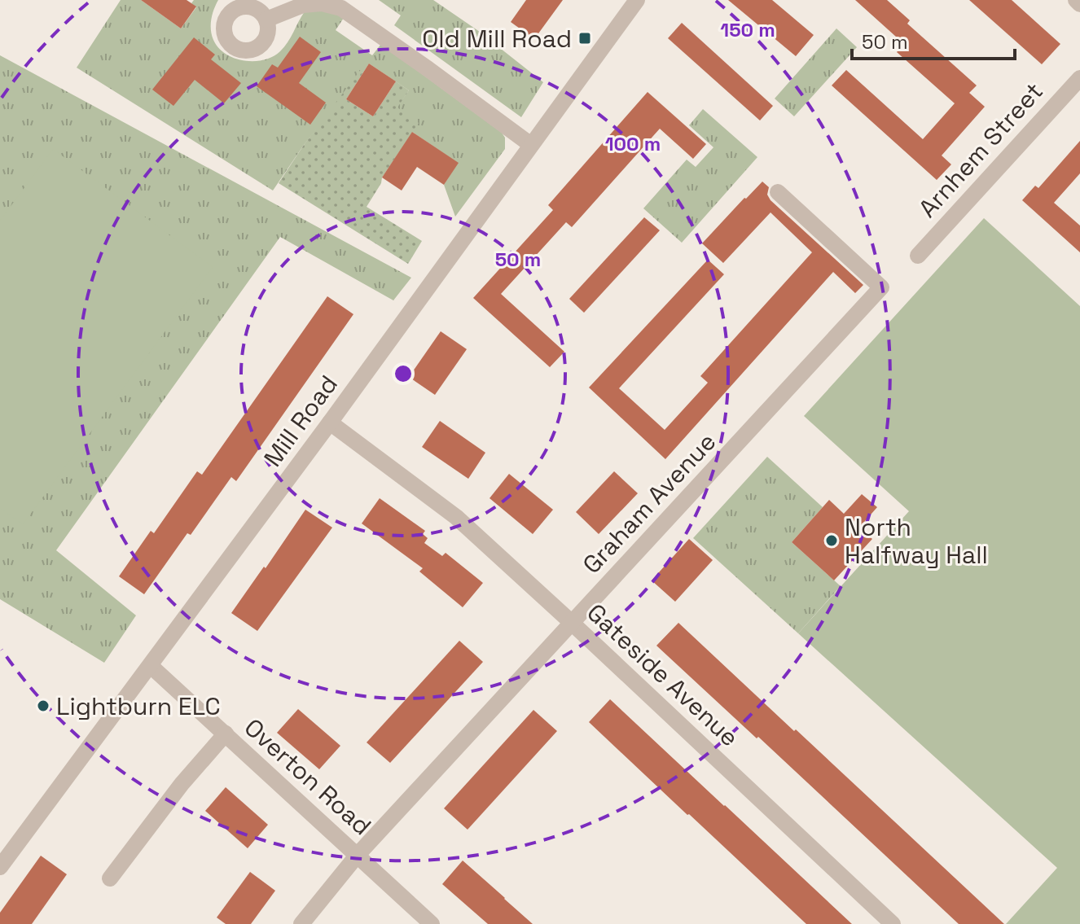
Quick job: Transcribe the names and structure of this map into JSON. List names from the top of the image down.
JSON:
{
  "streets": {
    "street": [
      "Arnhem Street",
      "Mill Road",
      "Graham Avenue",
      "Gateside Avenue",
      "Overton Road"
    ]
  },
  "crossings": [
    ["Mill Road", "Gateside Avenue"],
    ["Mill Road", "Overton Road"],
    ["Graham Avenue", "Gateside Avenue"],
    ["Graham Avenue", "Overton Road"]
  ],
  "places": {
    "transit": ["Old Mill Road"],
    "other": ["North Halfway Hall", "Lightburn ELC"]
  },
  "scale_bar": "50 m",
  "rings": ["150 m", "100 m", "50 m"]
}
